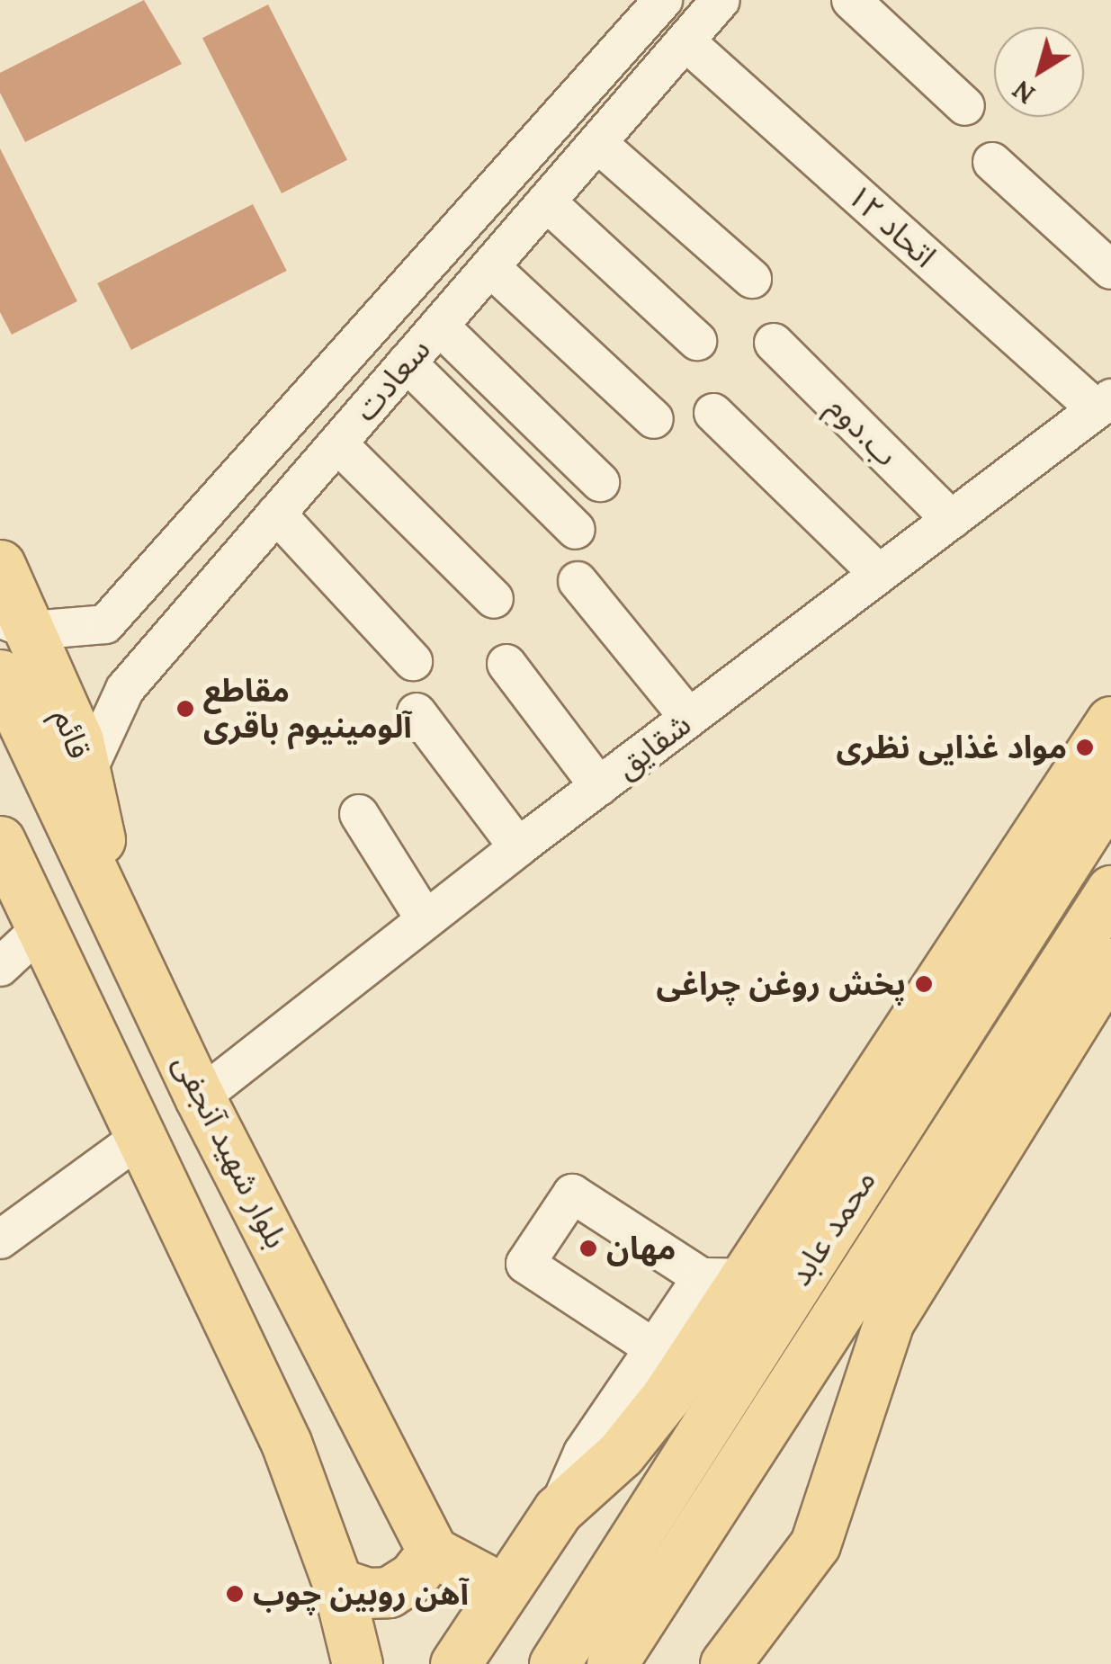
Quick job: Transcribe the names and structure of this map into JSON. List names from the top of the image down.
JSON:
{
  "streets": {
    "main road": ["قائم", "بلوار شهید آنجفی", "محمد عابد"],
    "street": [
      "اتحاد ۱۲",
      "سعادت",
      "ب.دوم",
      "شقایق"
    ]
  },
  "crossings": [
    ["اتحاد ۱۲", "سعادت"],
    ["اتحاد ۱۲", "شقایق"],
    ["سعادت", "قائم"],
    ["ب.دوم", "شقایق"],
    ["قائم", "بلوار شهید آنجفی"],
    ["شقایق", "بلوار شهید آنجفی"]
  ],
  "places": [
    "مقاطع آلومینیوم باقری",
    "مواد غذایی نظری",
    "پخش روغن چراغی",
    "مهان",
    "آهن روبین چوب"
  ],
  "north": "bottom left"
}
